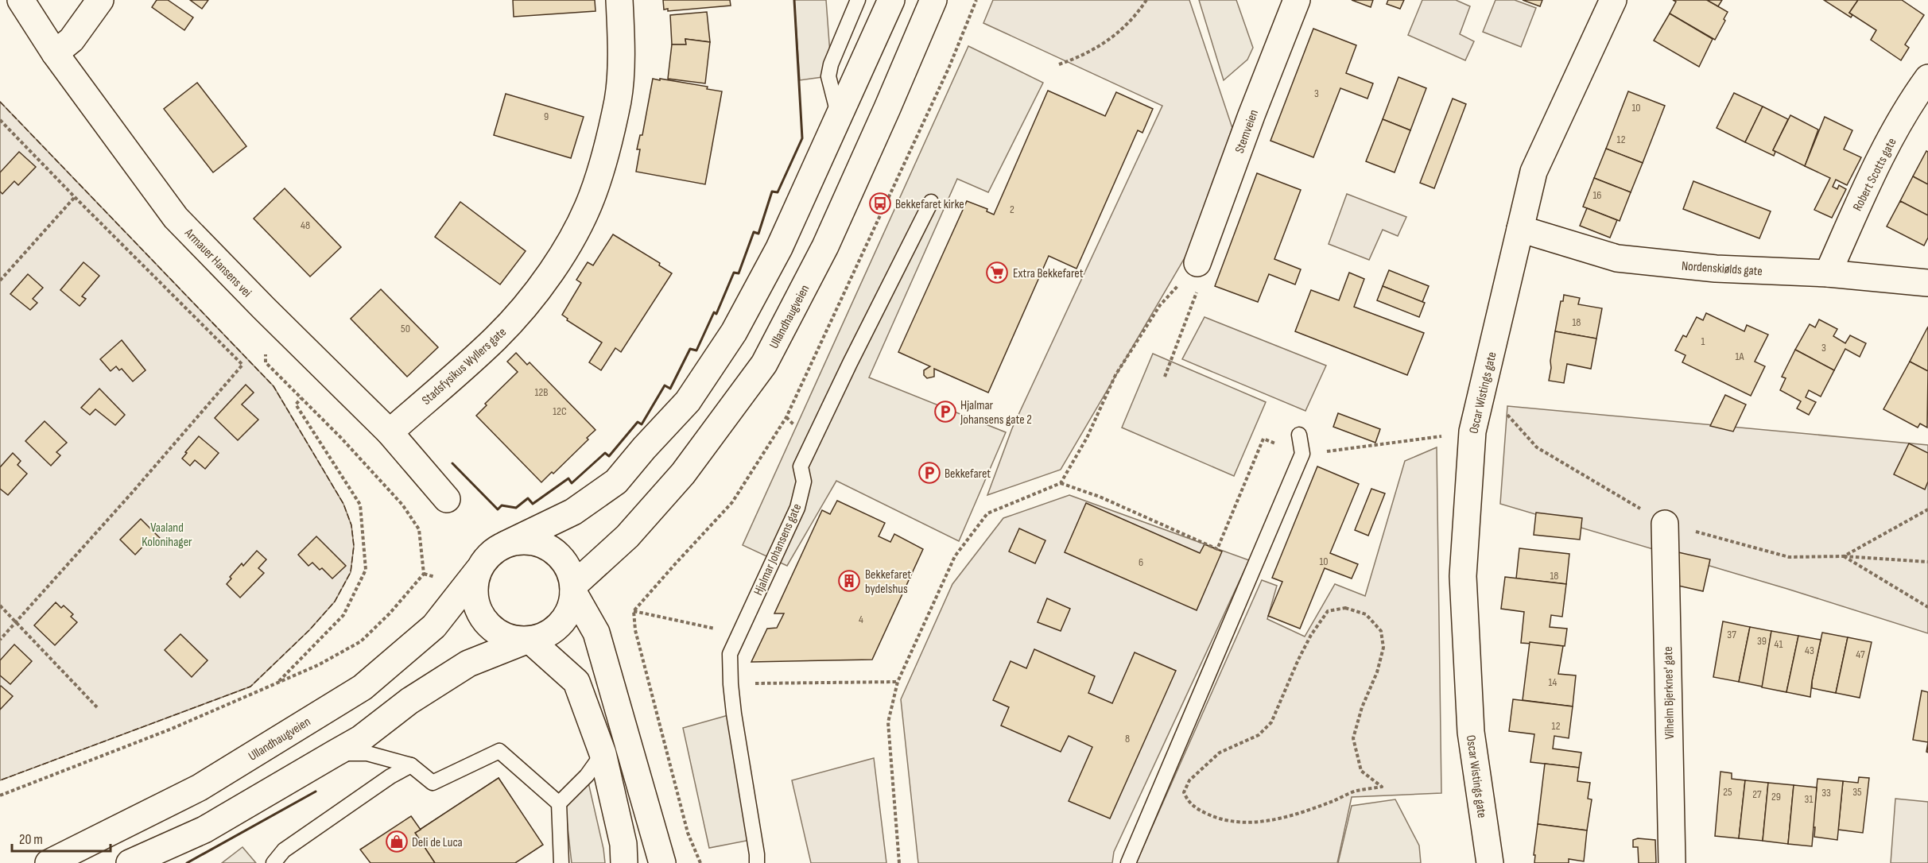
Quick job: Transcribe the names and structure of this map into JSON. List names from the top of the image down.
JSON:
{
  "streets": {
    "street": [
      "Stemveien",
      "Robert Scotts gate",
      "Armauer Hansens vei",
      "Nordenskiølds gate",
      "Ullandhaugveien",
      "Stadsfysikus Wyllers gate",
      "Oscar Wistings gate",
      "Vilhelm Bjerknes' gate"
    ],
    "lane": ["Hjalmar Johansens gate"]
  },
  "crossings": [
    ["Robert Scotts gate", "Nordenskiølds gate"],
    ["Armauer Hansens vei", "Stadsfysikus Wyllers gate"],
    ["Nordenskiølds gate", "Oscar Wistings gate"]
  ],
  "parks": ["Vaaland Kolonihager"],
  "places": {
    "bus stop": ["Bekkefaret kirke"],
    "supermarket": ["Extra Bekkefaret"],
    "parking": ["Hjalmar Johansens gate 2", "Bekkefaret"],
    "building": ["Bekkefaret bydelshus"],
    "shop": ["Deli de Luca"]
  },
  "house_numbers": [
    "3",
    "10",
    "9",
    "12",
    "16",
    "2",
    "48",
    "18",
    "50",
    "1",
    "3",
    "1A",
    "12B",
    "12C",
    "10",
    "6",
    "18",
    "4",
    "37",
    "39",
    "41",
    "43",
    "47",
    "14",
    "12",
    "8",
    "25",
    "35",
    "33",
    "27",
    "29",
    "31"
  ],
  "scale_bar": "20 m"
}
